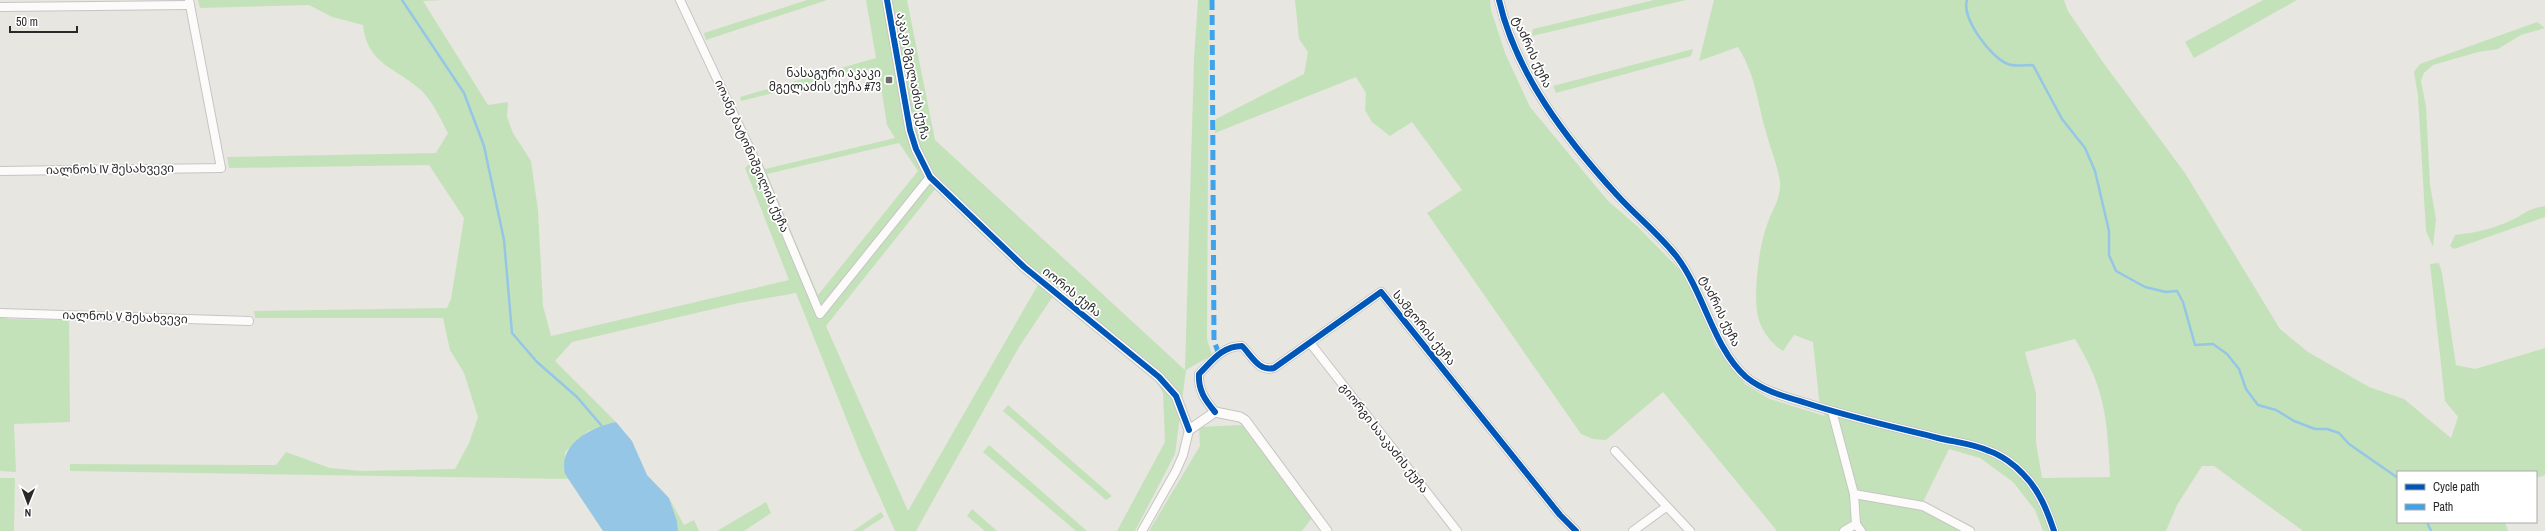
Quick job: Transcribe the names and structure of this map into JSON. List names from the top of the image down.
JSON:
{
  "streets": {
    "street": [
      "ტაძრის ქუჩა",
      "აკაკი მგელაძის ქუჩა",
      "იოანე ბატონიშვილის ქუჩა",
      "იალნოს IV შესახვევი",
      "იორის ქუჩა",
      "იალნოს V შესახვევი",
      "სამგორის ქუჩა",
      "გიორგი სააკაძის ქუჩა"
    ]
  },
  "crossings": [
    ["აკაკი მგელაძის ქუჩა", "იოანე ბატონიშვილის ქუჩა"],
    ["აკაკი მგელაძის ქუჩა", "იორის ქუჩა"],
    ["იოანე ბატონიშვილის ქუჩა", "იორის ქუჩა"],
    ["სამგორის ქუჩა", "გიორგი სააკაძის ქუჩა"]
  ],
  "places": {
    "transit": ["ნასაგური აკაკი მგელაძის ქუჩა #73"]
  },
  "legend": ["Cycle path", "Path"],
  "scale_bar": "50 m",
  "north": "bottom"
}
